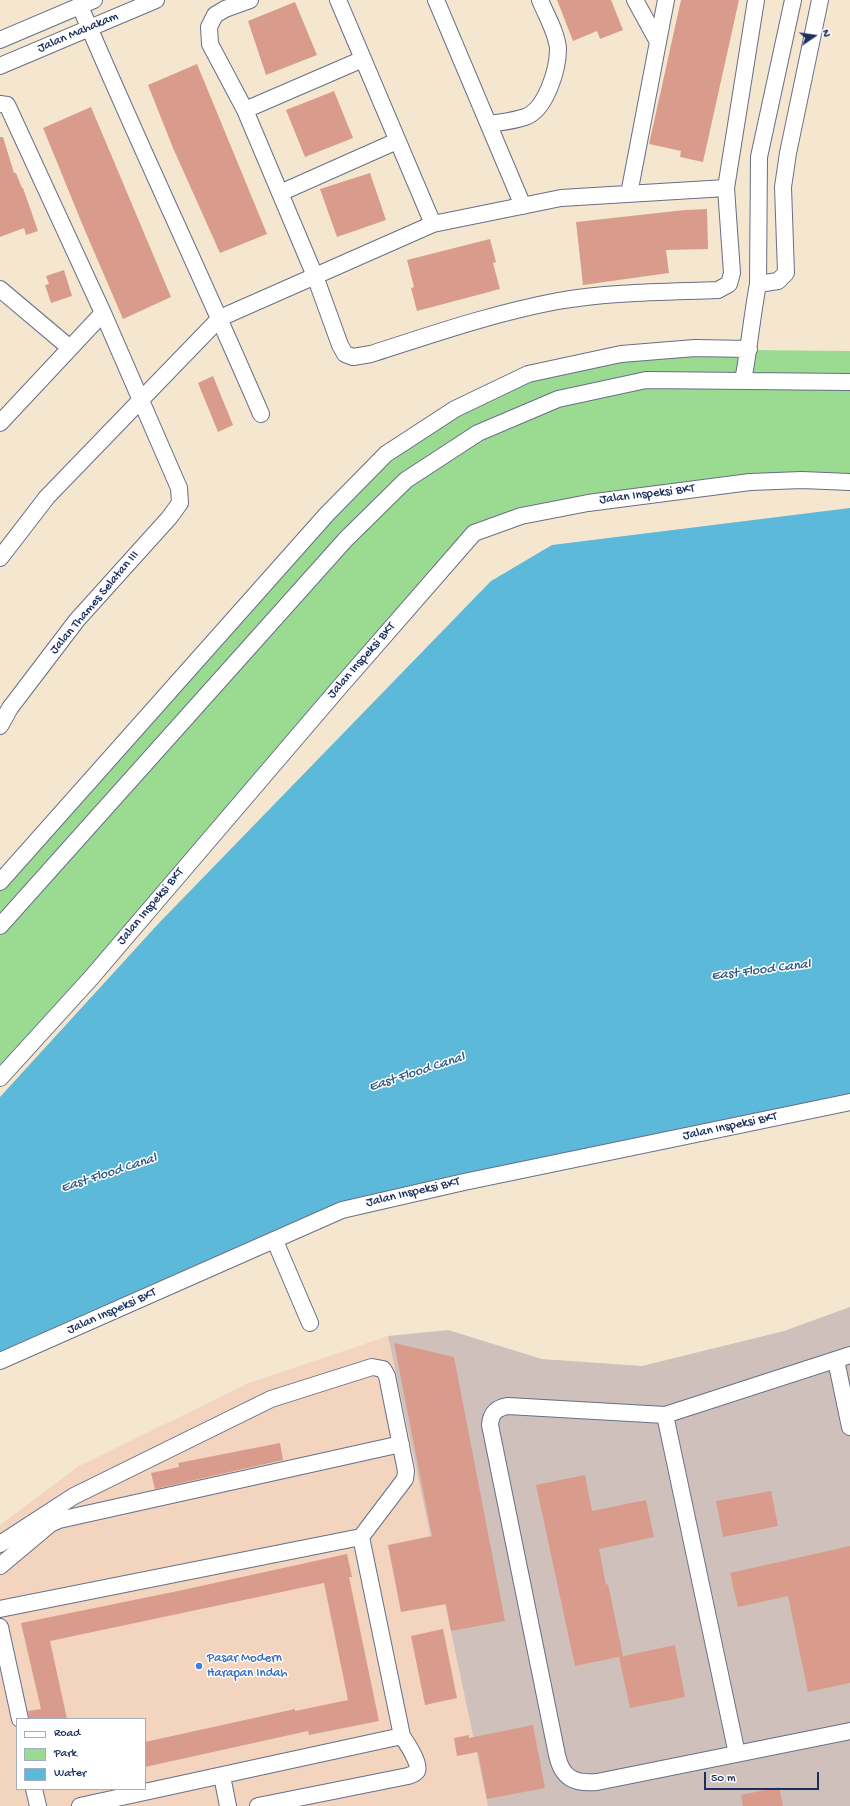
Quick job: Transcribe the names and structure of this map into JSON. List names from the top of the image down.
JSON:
{
  "streets": {
    "street": ["Jalan Mahakam", "Jalan Inspeksi BKT", "Jalan Thames Selatan III"]
  },
  "water": ["East Flood Canal"],
  "places": ["Pasar Modern Harapan Indah"],
  "legend": ["Road", "Park", "Water"],
  "scale_bar": "50 m",
  "north": "right"
}
